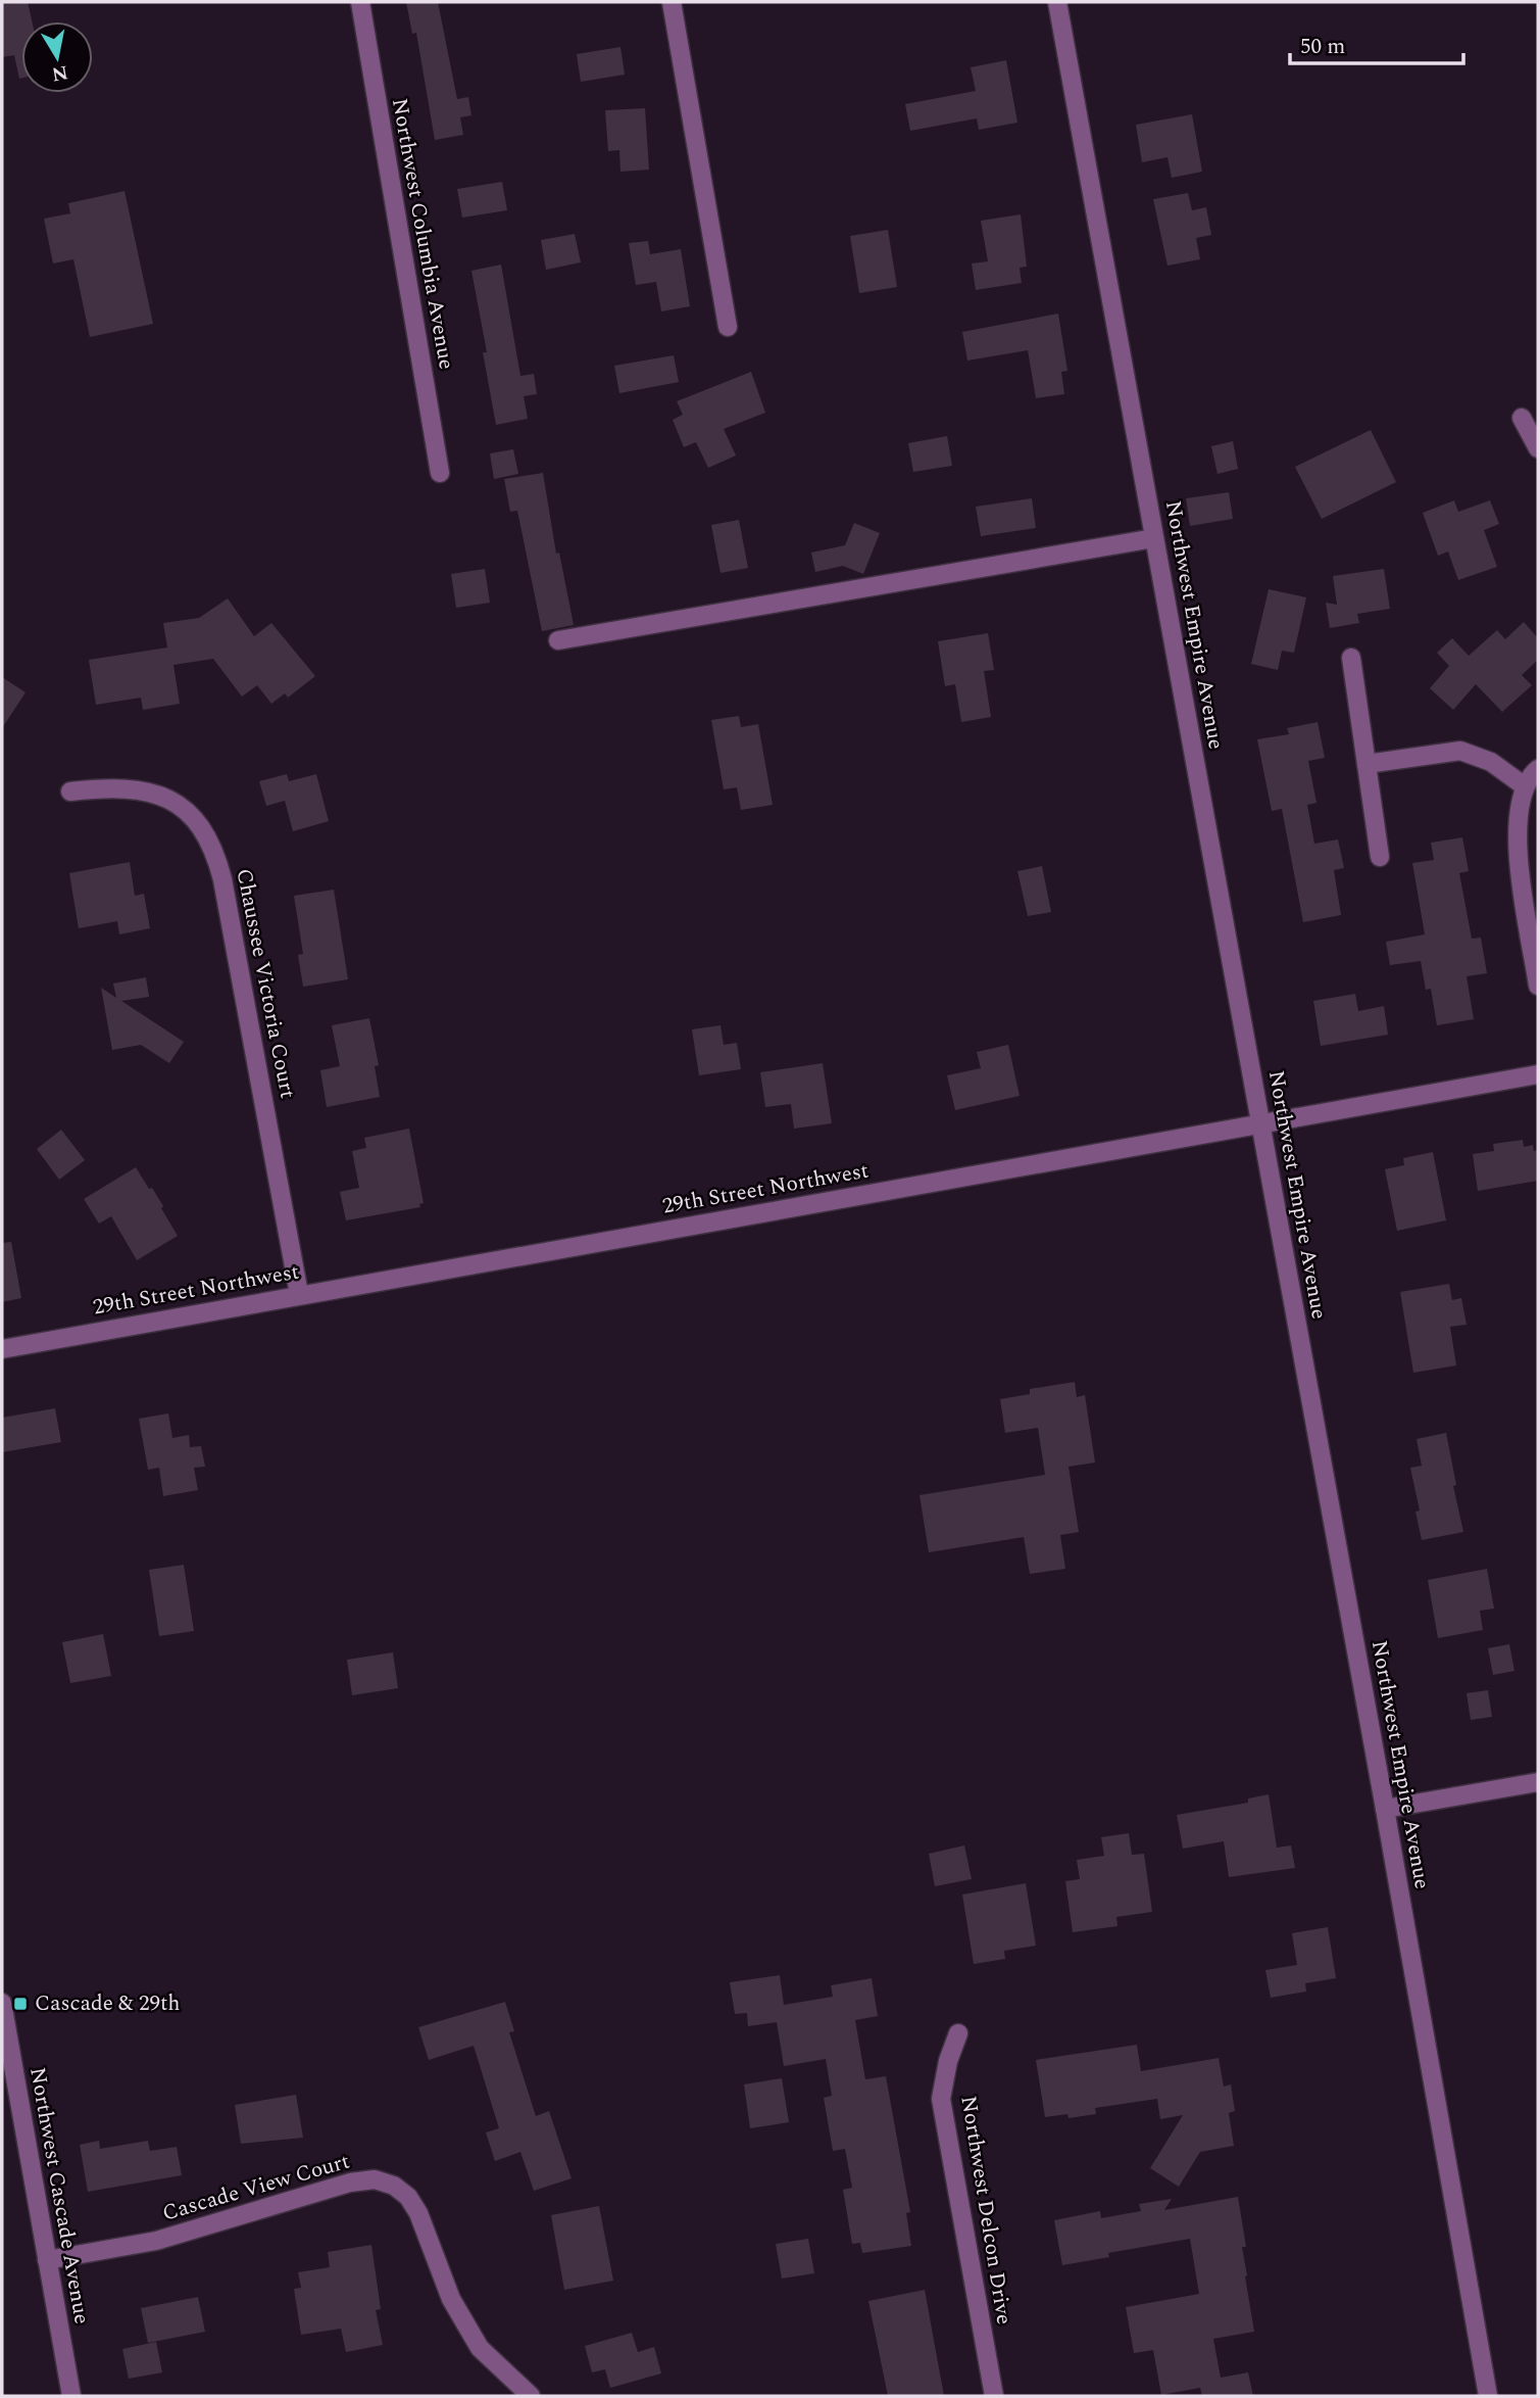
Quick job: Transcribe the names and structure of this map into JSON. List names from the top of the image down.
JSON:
{
  "streets": {
    "street": [
      "Northwest Columbia Avenue",
      "Northwest Empire Avenue",
      "Chaussee Victoria Court",
      "29th Street Northwest",
      "Cascade View Court",
      "Northwest Cascade Avenue",
      "Northwest Delcon Drive"
    ]
  },
  "crossings": [
    ["Northwest Empire Avenue", "29th Street Northwest"],
    ["Chaussee Victoria Court", "29th Street Northwest"],
    ["Cascade View Court", "Northwest Cascade Avenue"]
  ],
  "places": {
    "transit": ["Cascade & 29th"]
  },
  "scale_bar": "50 m",
  "north": "bottom"
}
